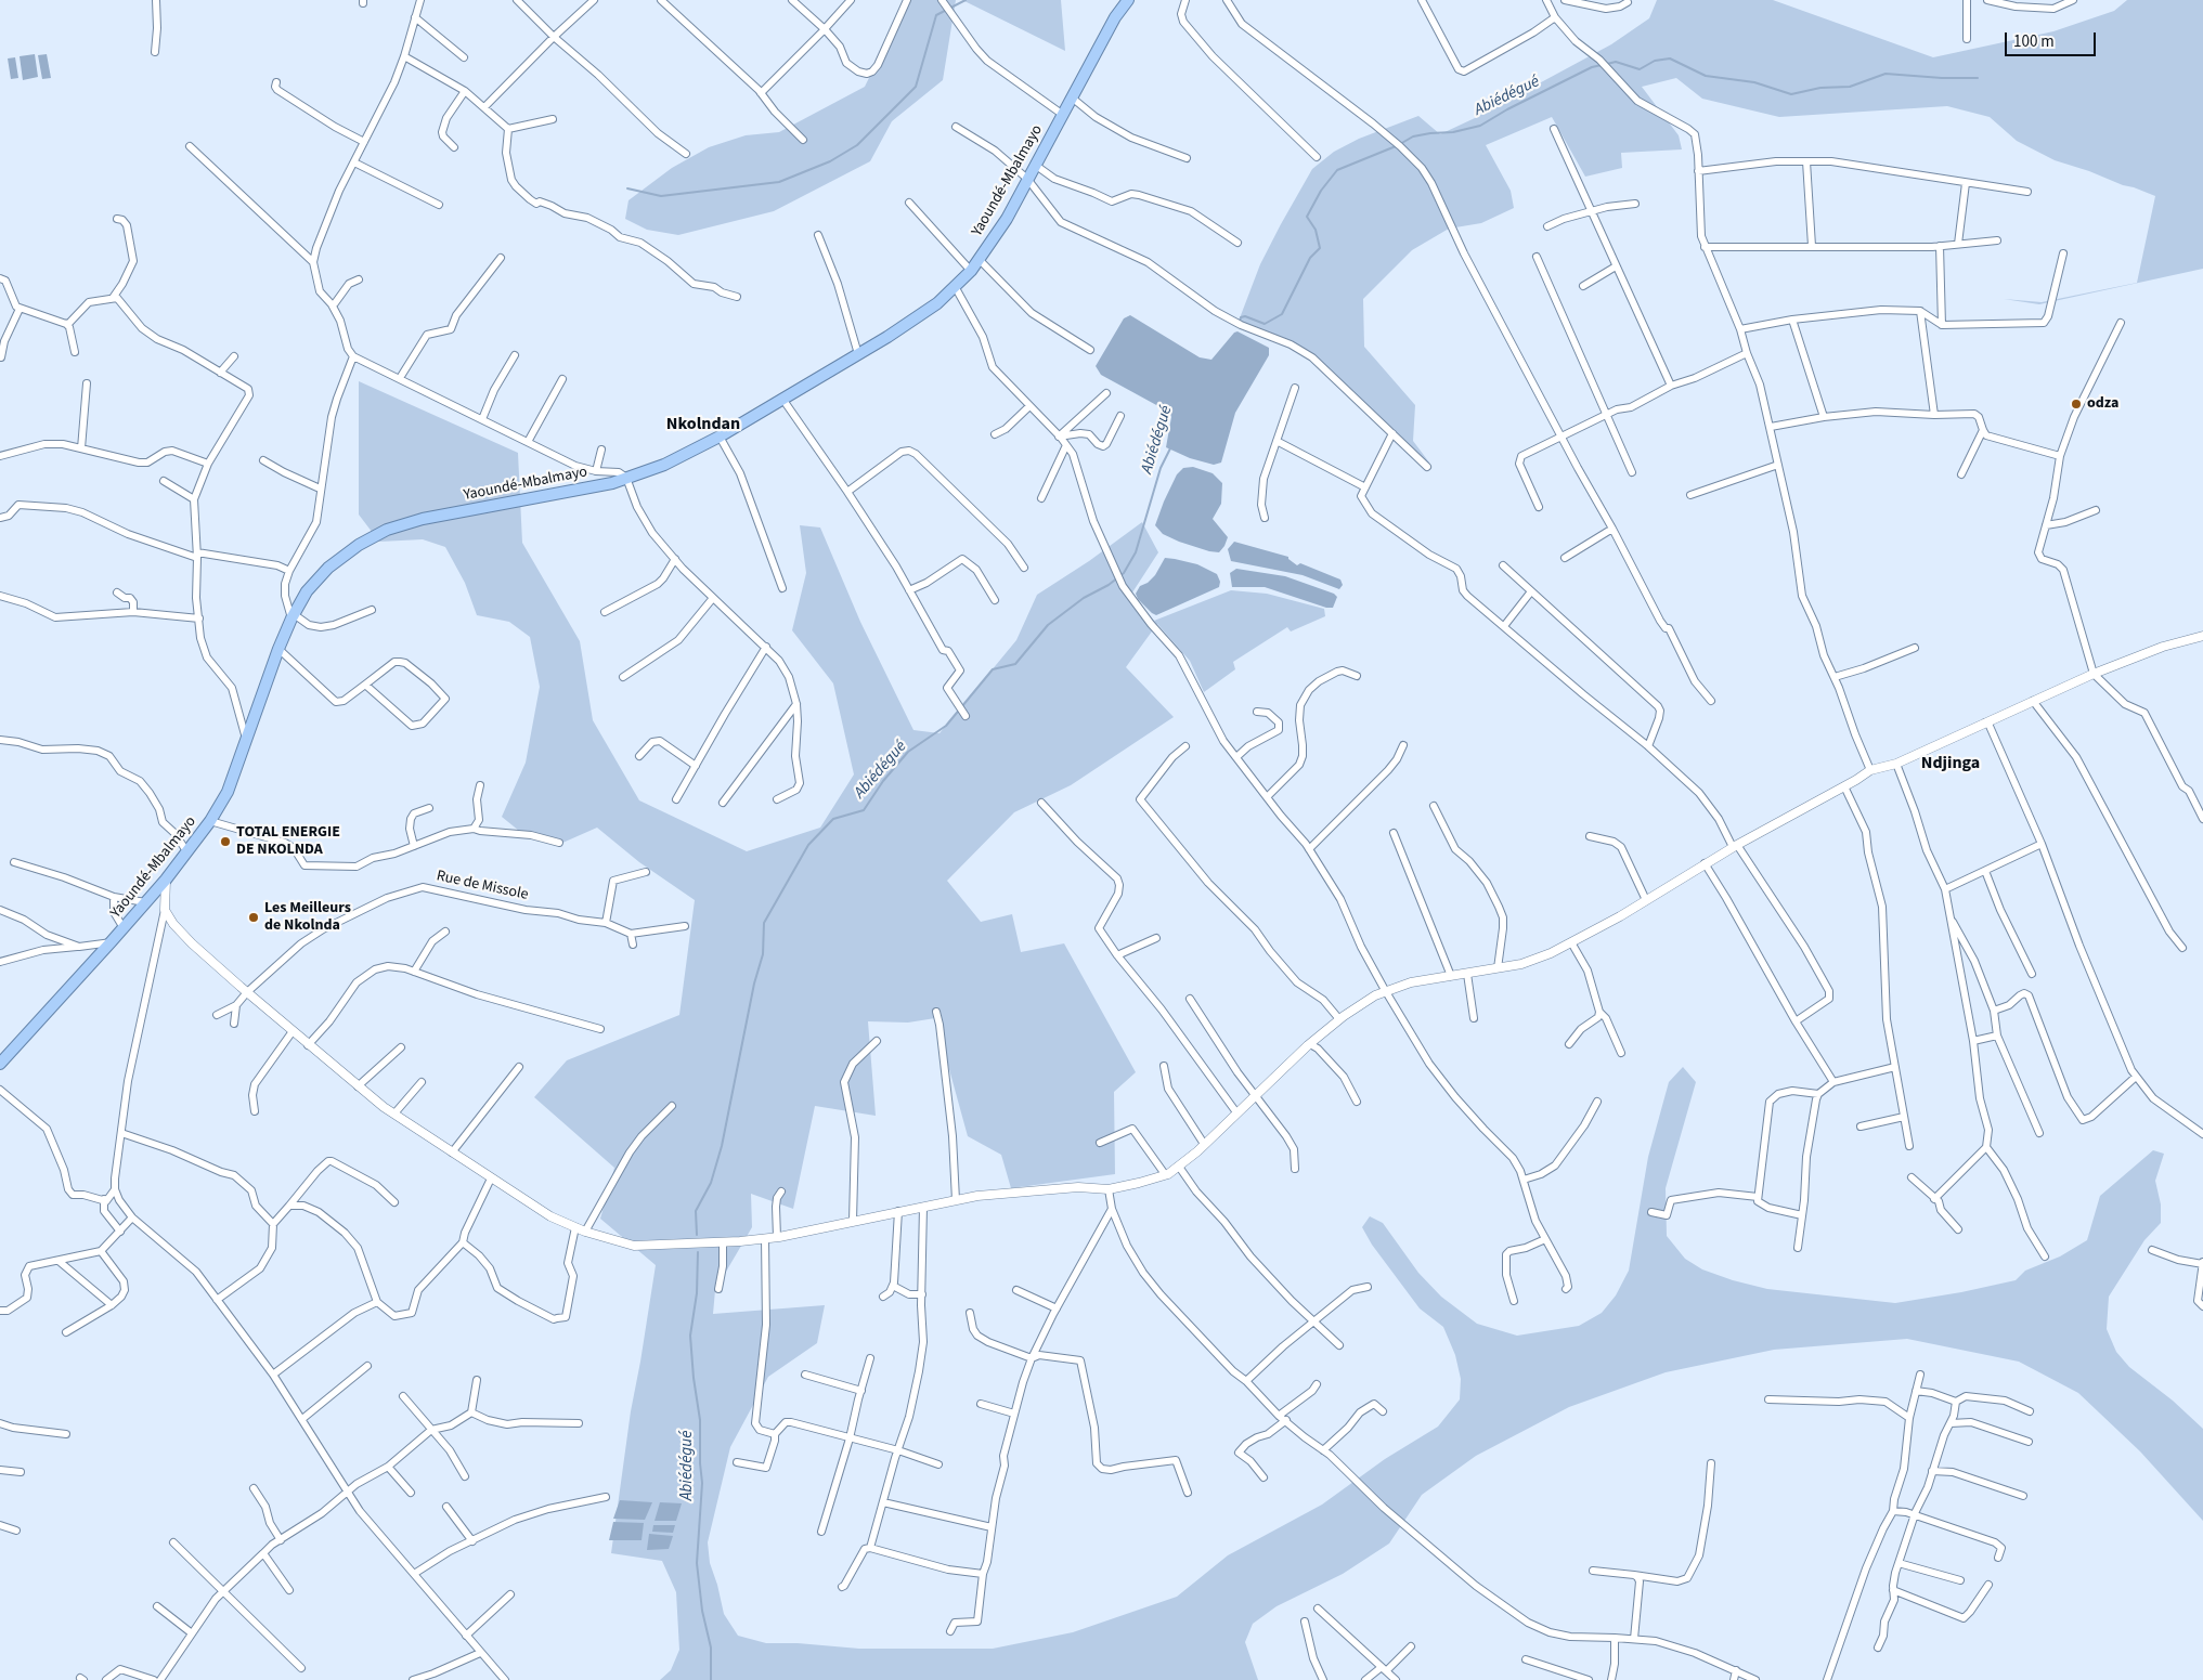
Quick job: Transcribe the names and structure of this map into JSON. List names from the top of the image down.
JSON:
{
  "streets": {
    "highway": ["Yaoundé-Mbalmayo"],
    "street": ["Rue de Missole"]
  },
  "districts": ["Nkolndan", "Ndjinga"],
  "water": ["Abiédégué"],
  "places": ["odza", "TOTAL ENERGIE DE NKOLNDA", "Les Meilleurs de Nkolnda"],
  "scale_bar": "100 m"
}
